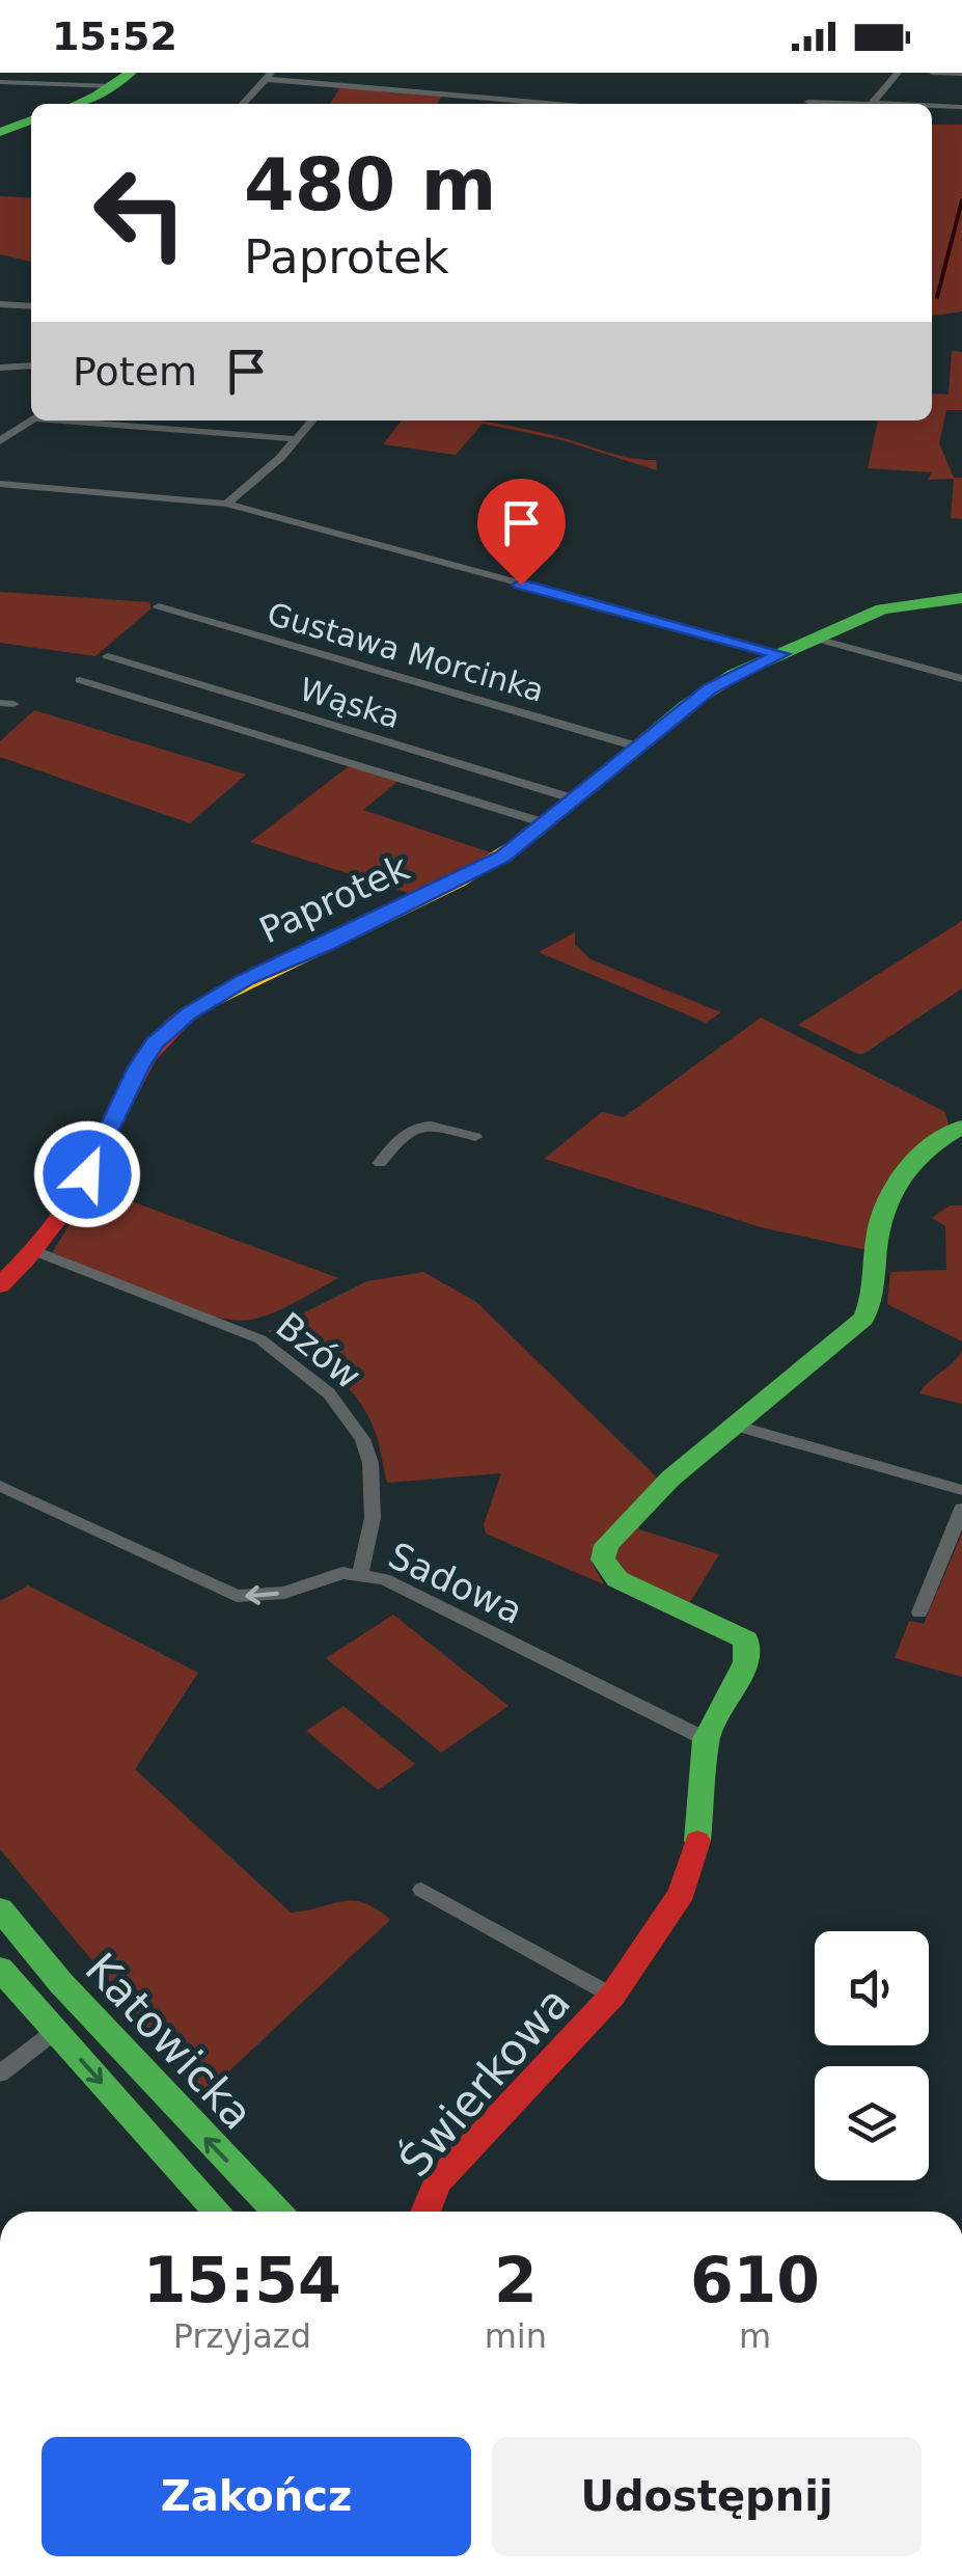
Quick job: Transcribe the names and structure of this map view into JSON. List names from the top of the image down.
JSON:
{
  "streets": {
    "street": [
      "Gustawa Morcinka",
      "Wąska",
      "Paprotek",
      "Bzów",
      "Sadowa",
      "Katowicka",
      "Świerkowa"
    ]
  },
  "crossings": [
    ["Gustawa Morcinka", "Paprotek"],
    ["Wąska", "Paprotek"],
    ["Paprotek", "Bzów"],
    ["Bzów", "Sadowa"],
    ["Sadowa", "Świerkowa"]
  ],
  "one_way": ["Sadowa"],
  "page": {
    "status": "15:52",
    "turn": ["480 m", "Paprotek"],
    "then": "Potem",
    "eta": [
      "15:54",
      "Przyjazd",
      "2",
      "min",
      "610",
      "m"
    ],
    "buttons": ["Zakończ", "Udostępnij"]
  }
}
